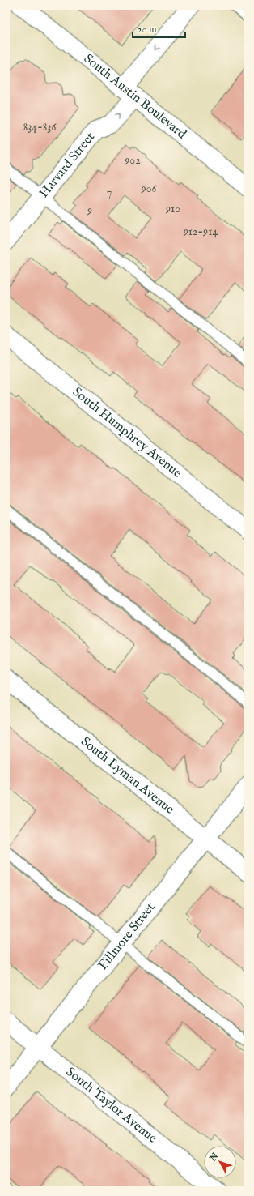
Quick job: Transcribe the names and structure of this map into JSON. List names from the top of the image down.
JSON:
{
  "streets": {
    "street": [
      "South Austin Boulevard",
      "Harvard Street",
      "South Humphrey Avenue",
      "South Lyman Avenue",
      "Fillmore Street",
      "South Taylor Avenue"
    ]
  },
  "crossings": [
    ["South Austin Boulevard", "Harvard Street"],
    ["South Lyman Avenue", "Fillmore Street"],
    ["Fillmore Street", "South Taylor Avenue"]
  ],
  "house_numbers": [
    "834-836",
    "902",
    "906",
    "7",
    "910",
    "9",
    "912-914"
  ],
  "scale_bar": "20 m",
  "north": "top left"
}
